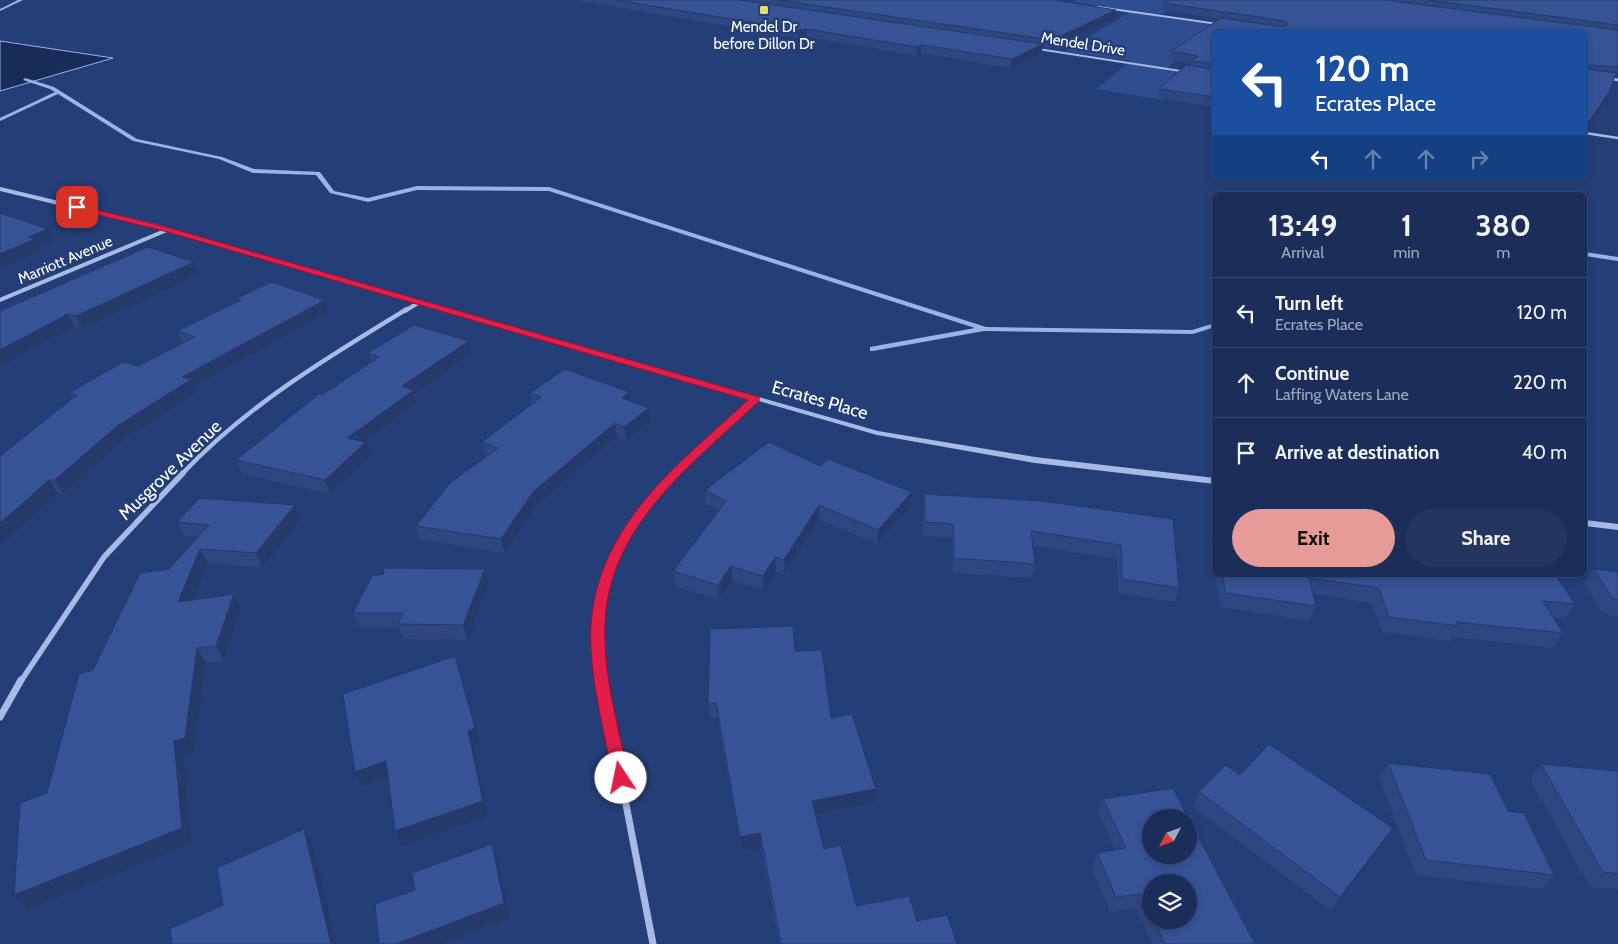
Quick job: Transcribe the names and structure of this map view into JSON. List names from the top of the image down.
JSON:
{
  "streets": {
    "street": [
      "Mendel Drive",
      "Marriott Avenue",
      "Ecrates Place",
      "Musgrove Avenue"
    ]
  },
  "crossings": [
    ["Marriott Avenue", "Ecrates Place"],
    ["Ecrates Place", "Musgrove Avenue"]
  ],
  "places": {
    "transit": ["Mendel Dr before Dillon Dr"]
  },
  "north": "bottom left",
  "page": {
    "turn": ["120 m", "Ecrates Place"],
    "eta": [
      "13:49",
      "Arrival",
      "1",
      "min",
      "380",
      "m"
    ],
    "list": [
      {
        "name": "Turn left",
        "note": "Ecrates Place",
        "value": "120 m"
      },
      {
        "name": "Continue",
        "note": "Laffing Waters Lane",
        "value": "220 m"
      },
      {
        "name": "Arrive at destination",
        "value": "40 m"
      }
    ],
    "buttons": ["Exit", "Share"]
  }
}
